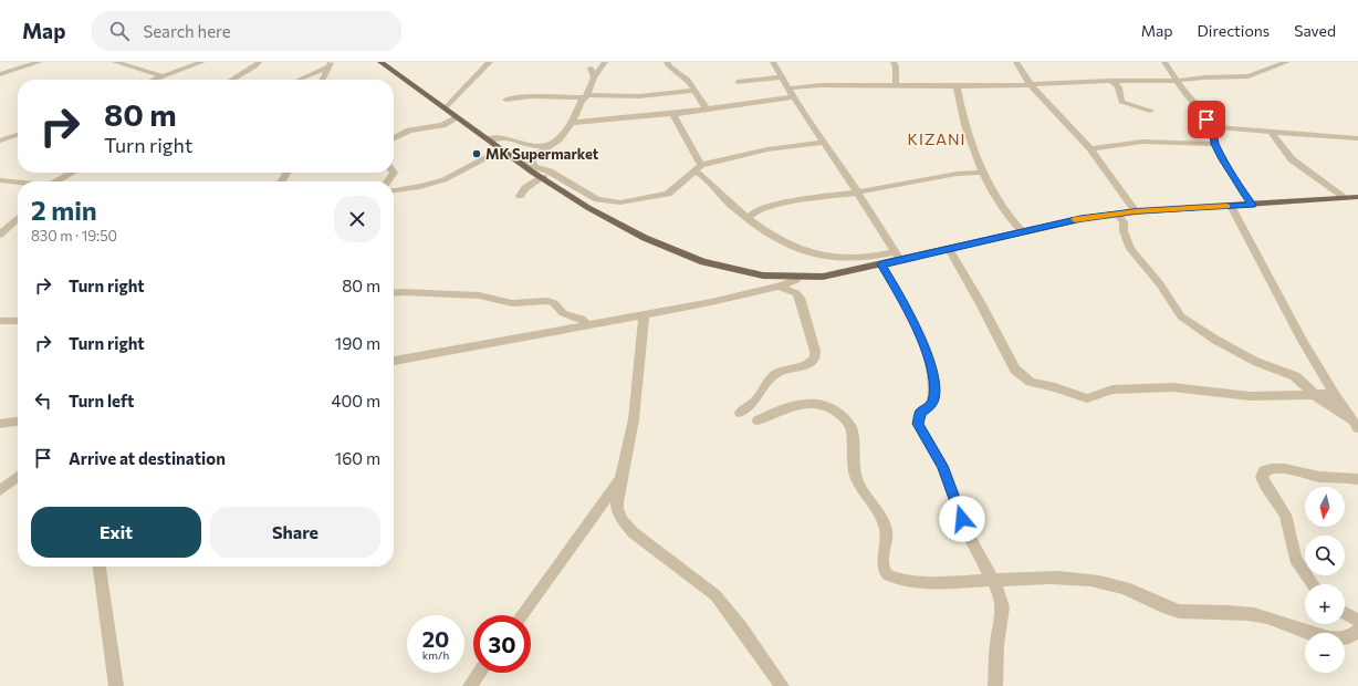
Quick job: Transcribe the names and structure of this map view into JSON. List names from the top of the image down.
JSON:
{
  "districts": ["KIZANI"],
  "places": ["MK Supermarket"],
  "north": "bottom",
  "page": {
    "header": "Map",
    "search": "Search here",
    "nav": ["Map", "Directions", "Saved"],
    "turn": ["80 m", "Turn right"],
    "heading": ["2 min", "830 m · 19:50"],
    "list": [
      {
        "name": "Turn right",
        "value": "80 m"
      },
      {
        "name": "Turn right",
        "value": "190 m"
      },
      {
        "name": "Turn left",
        "value": "400 m"
      },
      {
        "name": "Arrive at destination",
        "value": "160 m"
      }
    ],
    "map_buttons": ["+", "−"],
    "buttons": ["Exit", "Share"],
    "speed": "20 km/h",
    "limit": "30"
  }
}
